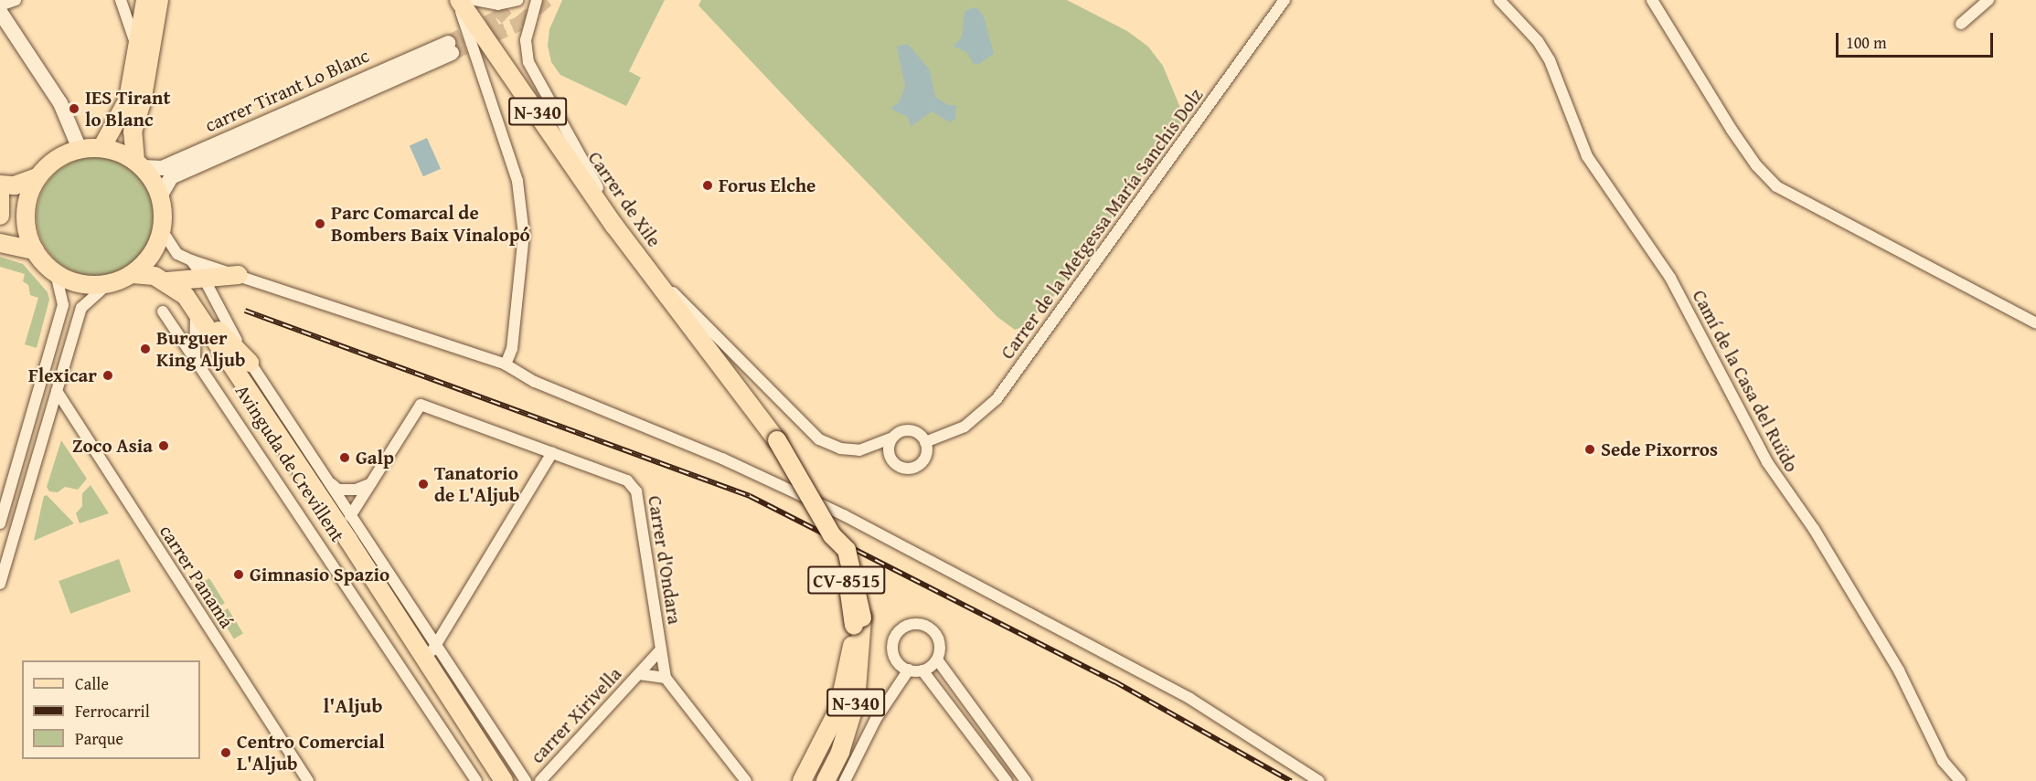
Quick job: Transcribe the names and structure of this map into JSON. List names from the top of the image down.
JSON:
{
  "streets": {
    "main road": [
      "carrer Tirant Lo Blanc",
      "N-340",
      "Carrer de Xile",
      "Avinguda de Crevillent"
    ],
    "street": [
      "Carrer de la Metgessa María Sanchis Dolz",
      "Camí de la Casa del Ruïdo",
      "Carrer d'Ondara",
      "carrer Panamá",
      "carrer Xirivella"
    ]
  },
  "crossings": [
    ["carrer Tirant Lo Blanc", "Avinguda de Crevillent"],
    ["N-340", "Carrer de Xile"],
    ["Carrer d'Ondara", "carrer Xirivella"]
  ],
  "districts": ["l'Aljub"],
  "places": [
    "IES Tirant lo Blanc",
    "Forus Elche",
    "Parc Comarcal de Bombers Baix Vinalopó",
    "Burguer King Aljub",
    "Flexicar",
    "Zoco Asia",
    "Sede Pixorros",
    "Galp",
    "Tanatorio de L'Aljub",
    "Gimnasio Spazio",
    "Centro Comercial L'Aljub"
  ],
  "legend": ["Calle", "Ferrocarril", "Parque"],
  "scale_bar": "100 m"
}
